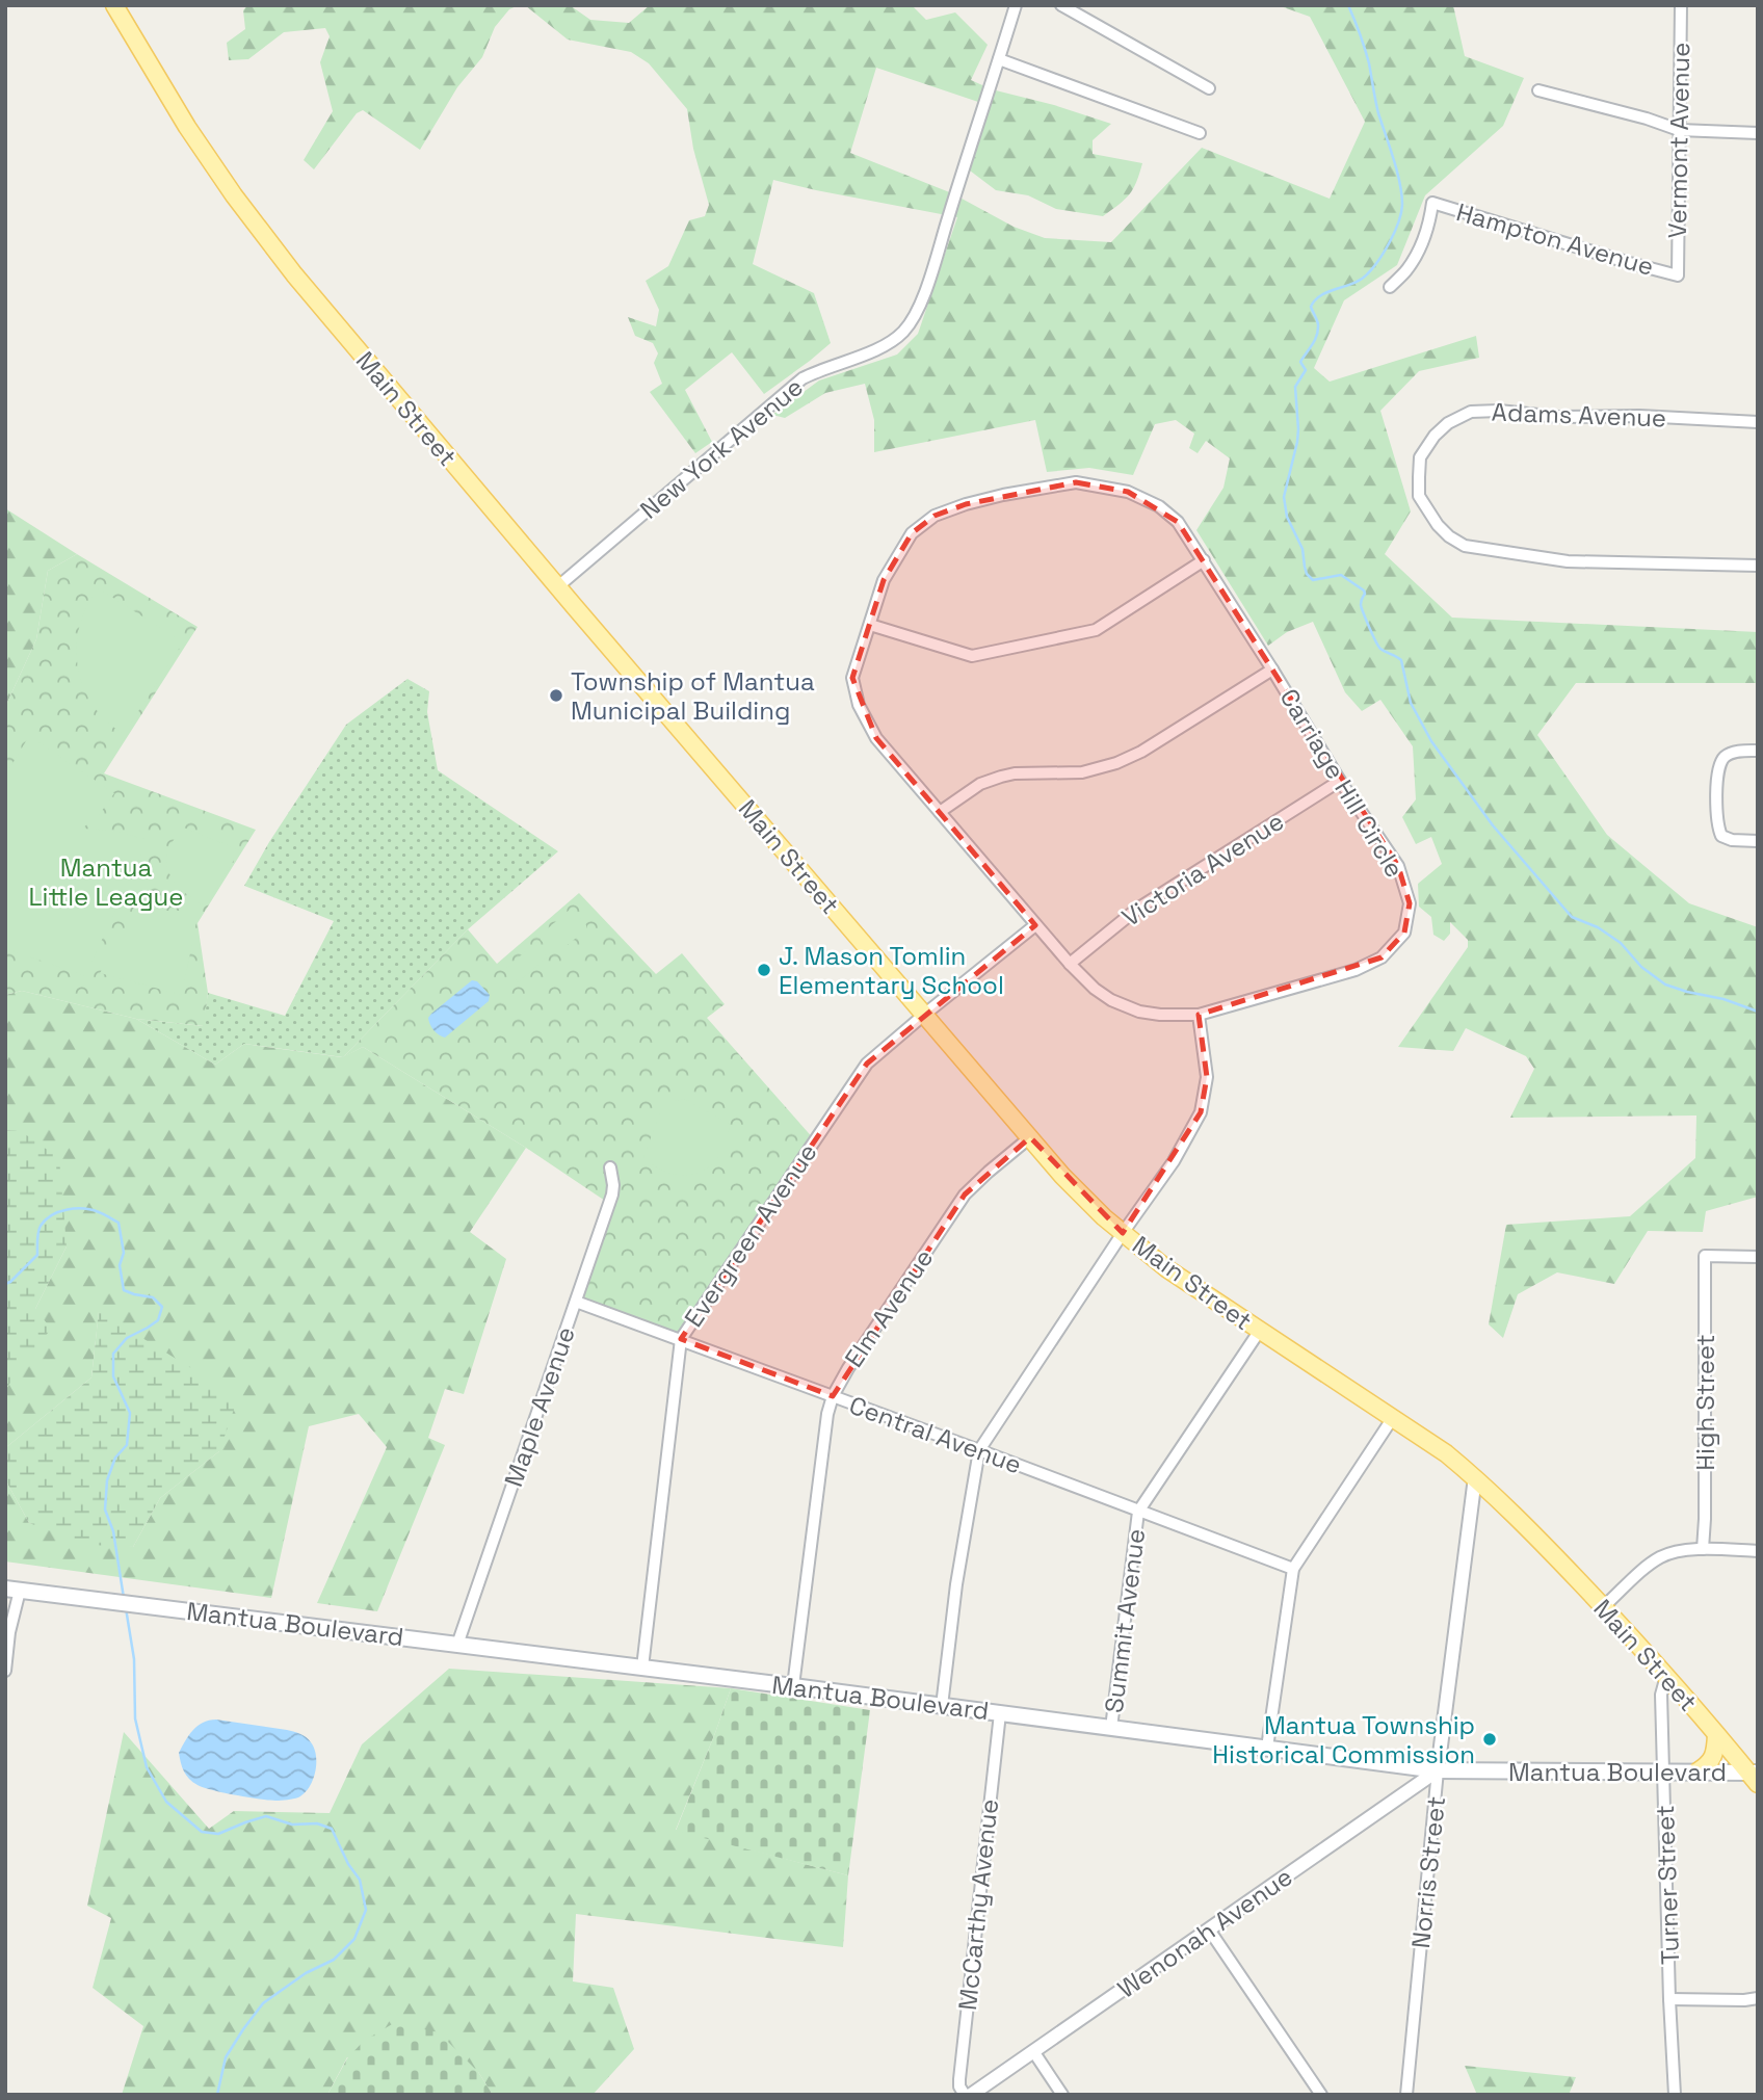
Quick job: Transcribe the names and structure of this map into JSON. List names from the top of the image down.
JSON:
{
  "streets": {
    "main road": ["Main Street", "Mantua Boulevard"],
    "street": [
      "Vermont Avenue",
      "Hampton Avenue",
      "Adams Avenue",
      "New York Avenue",
      "Carriage Hill Circle",
      "Victoria Avenue",
      "Evergreen Avenue",
      "Elm Avenue",
      "High Street",
      "Maple Avenue",
      "Central Avenue",
      "Summit Avenue",
      "Norris Street",
      "Turner Street",
      "McCarthy Avenue",
      "Wenonah Avenue"
    ]
  },
  "crossings": [
    ["Vermont Avenue", "Hampton Avenue"],
    ["Main Street", "New York Avenue"],
    ["Main Street", "Evergreen Avenue"],
    ["Main Street", "Elm Avenue"],
    ["Main Street", "Summit Avenue"],
    ["Main Street", "Mantua Boulevard"],
    ["Main Street", "Norris Street"],
    ["Main Street", "Turner Street"],
    ["Carriage Hill Circle", "Victoria Avenue"],
    ["Carriage Hill Circle", "Evergreen Avenue"],
    ["Evergreen Avenue", "Central Avenue"],
    ["Evergreen Avenue", "Mantua Boulevard"],
    ["Elm Avenue", "Central Avenue"],
    ["Elm Avenue", "Mantua Boulevard"],
    ["Maple Avenue", "Central Avenue"],
    ["Maple Avenue", "Mantua Boulevard"],
    ["Central Avenue", "Summit Avenue"],
    ["Summit Avenue", "Mantua Boulevard"],
    ["Mantua Boulevard", "Norris Street"],
    ["Mantua Boulevard", "Turner Street"],
    ["Mantua Boulevard", "McCarthy Avenue"],
    ["Mantua Boulevard", "Wenonah Avenue"],
    ["Norris Street", "Wenonah Avenue"]
  ],
  "parks": ["Mantua Little League"],
  "places": ["Township of Mantua Municipal Building", "J. Mason Tomlin Elementary School", "Mantua Township Historical Commission"]
}
